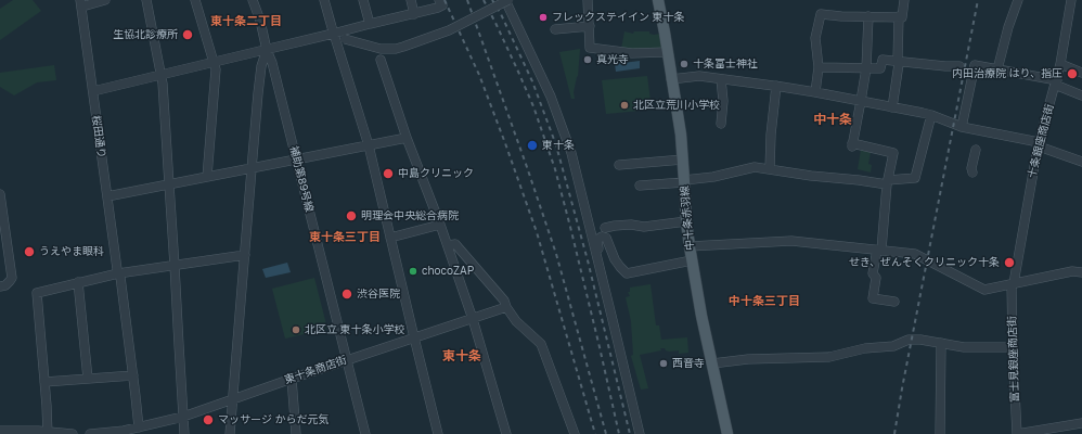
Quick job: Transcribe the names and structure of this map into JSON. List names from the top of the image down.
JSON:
{
  "streets": {
    "main road": ["中十条赤羽線"],
    "street": [
      "桜田通り",
      "十条銀座商店街",
      "補助第89号線",
      "富士見銀座商店街",
      "東十条商店街"
    ]
  },
  "crossings": [
    ["桜田通り", "東十条商店街"],
    ["十条銀座商店街", "富士見銀座商店街"],
    ["補助第89号線", "東十条商店街"]
  ],
  "districts": [
    "東十条二丁目",
    "中十条",
    "東十条三丁目",
    "中十条三丁目",
    "東十条"
  ],
  "places": [
    "フレックステイイン 東十条",
    "生協北診療所",
    "真光寺",
    "十条富士神社",
    "内田治療院 はり、指圧",
    "北区立荒川小学校",
    "東十条",
    "中島クリニック",
    "明理会中央総合病院",
    "うえやま眼科",
    "せき、ぜんそくクリニック十条",
    "chocoZAP",
    "渋谷医院",
    "北区立 東十条小学校",
    "西音寺",
    "マッサージ からだ元気"
  ]
}
